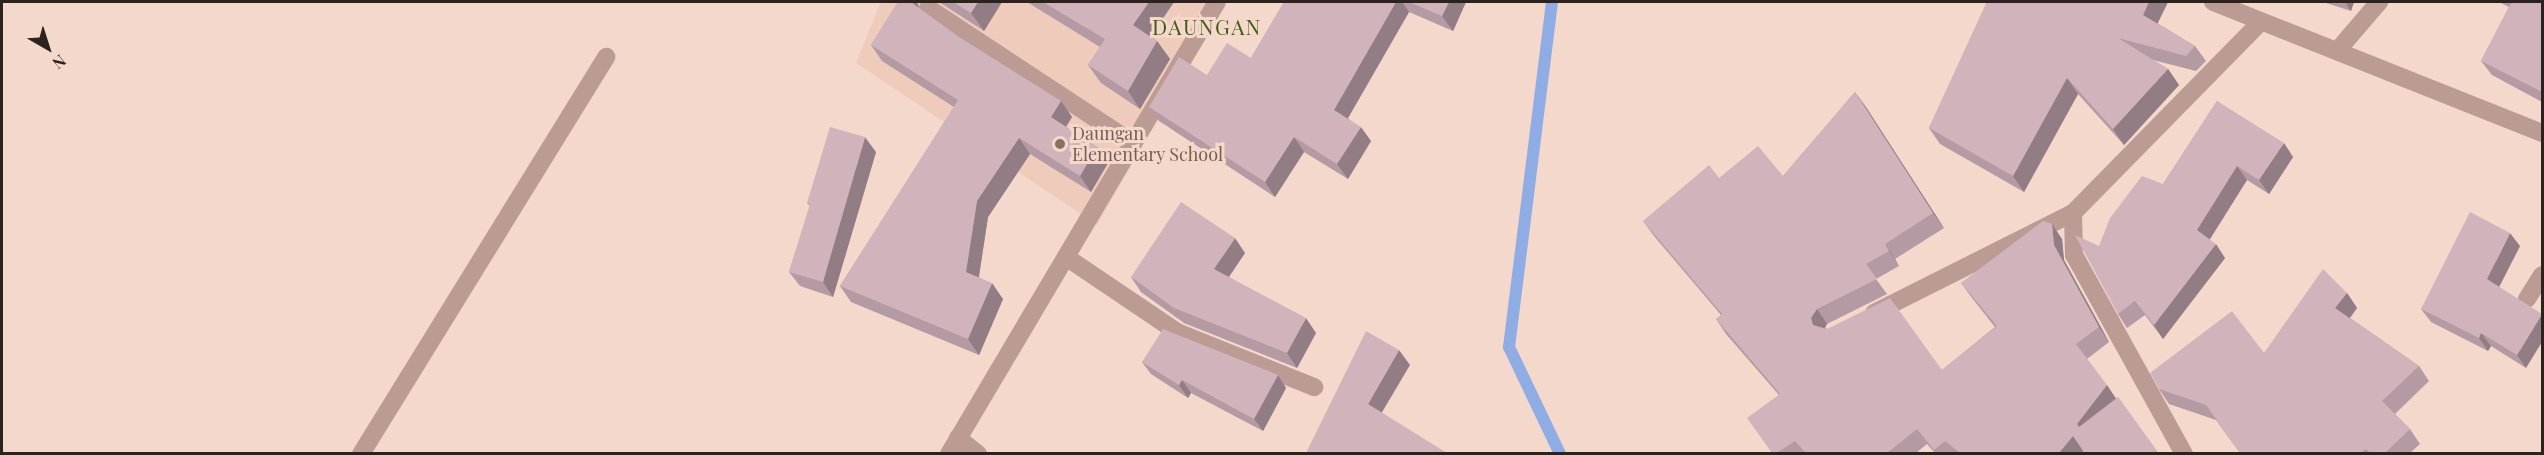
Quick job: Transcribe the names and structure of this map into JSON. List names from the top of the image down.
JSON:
{
  "districts": ["DAUNGAN"],
  "places": ["Daungan Elementary School"],
  "north": "bottom right"
}
